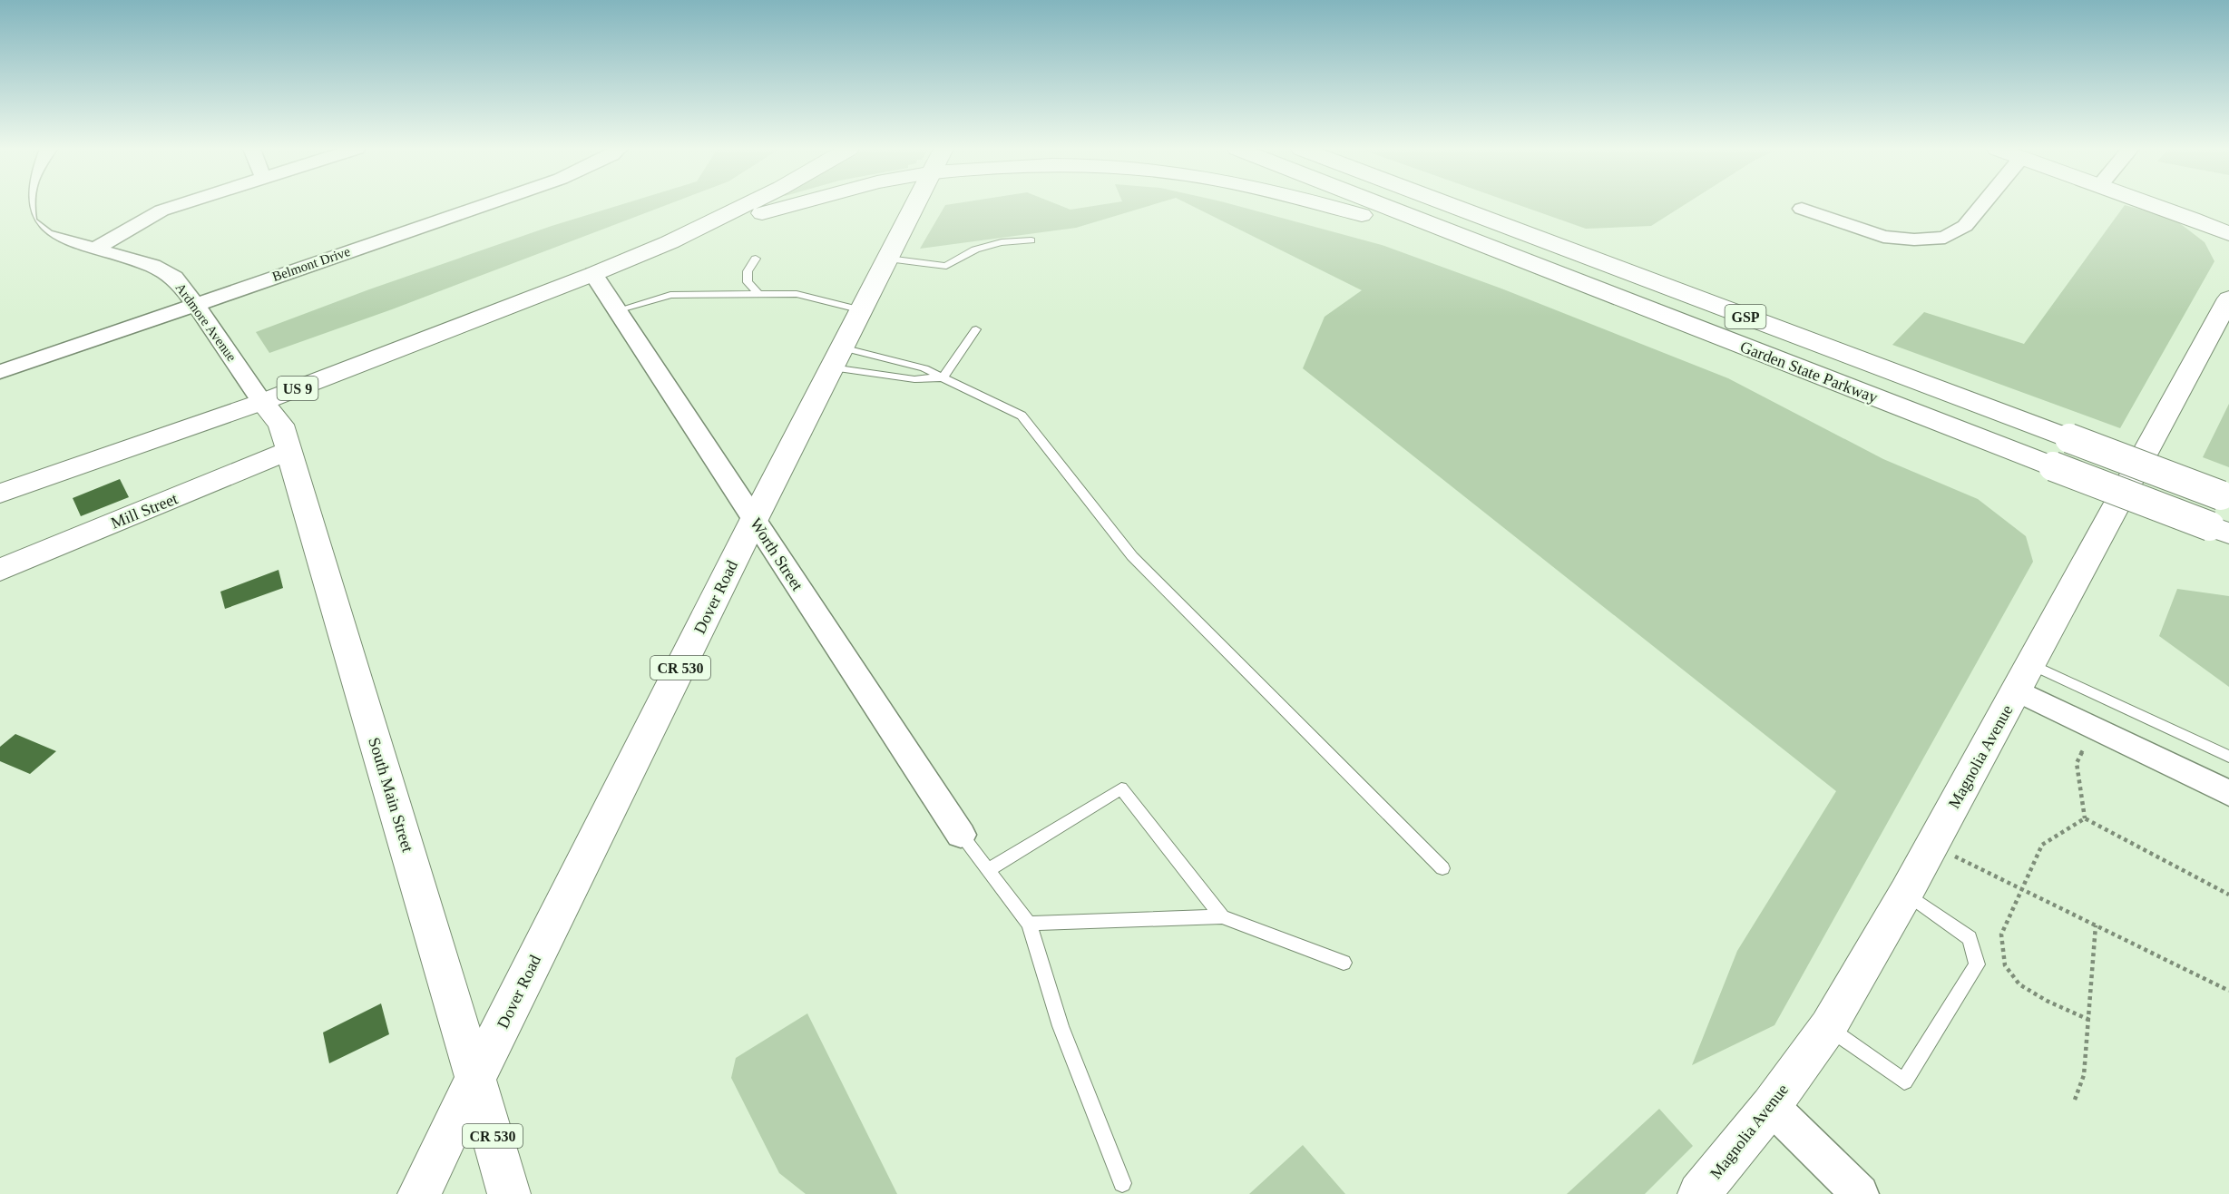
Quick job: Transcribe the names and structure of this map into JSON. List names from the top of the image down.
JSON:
{
  "streets": {
    "main road": [
      "GSP",
      "Garden State Parkway",
      "US 9",
      "Mill Street",
      "Dover Road",
      "CR 530",
      "Magnolia Avenue",
      "South Main Street"
    ],
    "street": ["Belmont Drive", "Ardmore Avenue", "Worth Street"]
  },
  "crossings": [
    ["Belmont Drive", "Ardmore Avenue"],
    ["Ardmore Avenue", "US 9"],
    ["Ardmore Avenue", "South Main Street"],
    ["Garden State Parkway", "US 9"],
    ["US 9", "Worth Street"],
    ["US 9", "South Main Street"],
    ["Mill Street", "South Main Street"],
    ["Worth Street", "Dover Road"],
    ["Dover Road", "South Main Street"]
  ]
}
